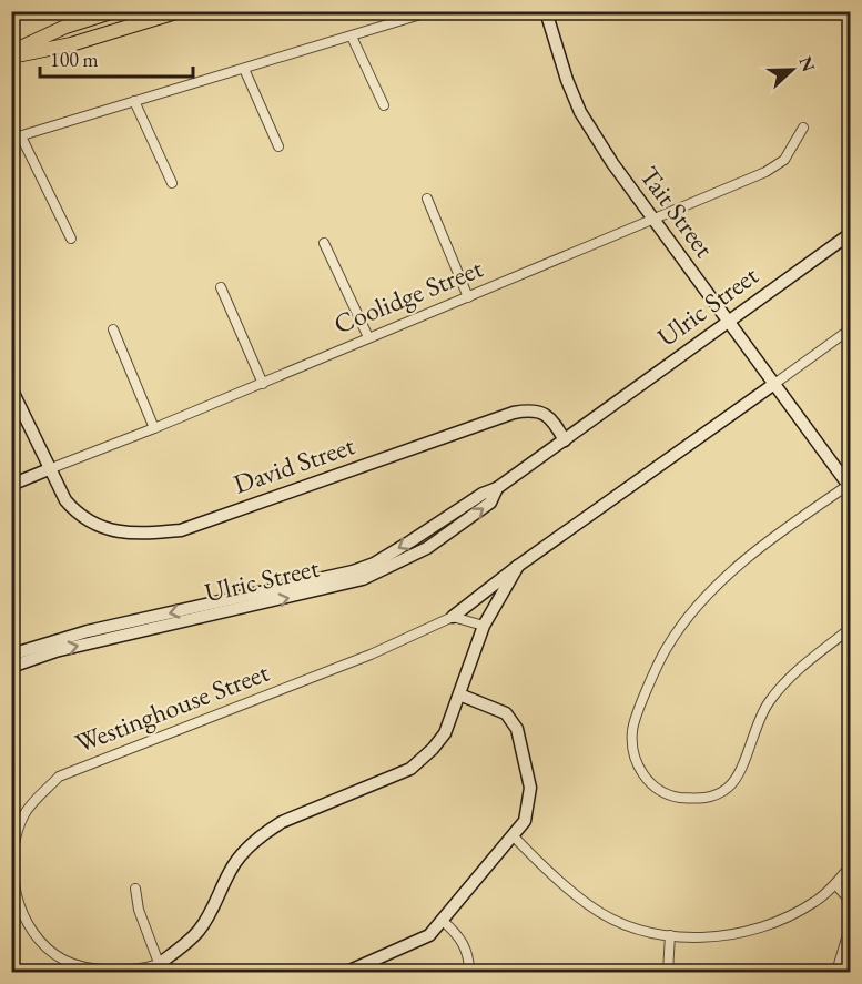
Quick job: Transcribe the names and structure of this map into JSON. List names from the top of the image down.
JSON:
{
  "streets": {
    "street": [
      "Tait Street",
      "Coolidge Street",
      "Ulric Street",
      "David Street",
      "Westinghouse Street"
    ]
  },
  "crossings": [
    ["Tait Street", "Coolidge Street"],
    ["Tait Street", "Ulric Street"],
    ["Coolidge Street", "David Street"],
    ["Ulric Street", "David Street"]
  ],
  "scale_bar": "100 m",
  "north": "right"
}
